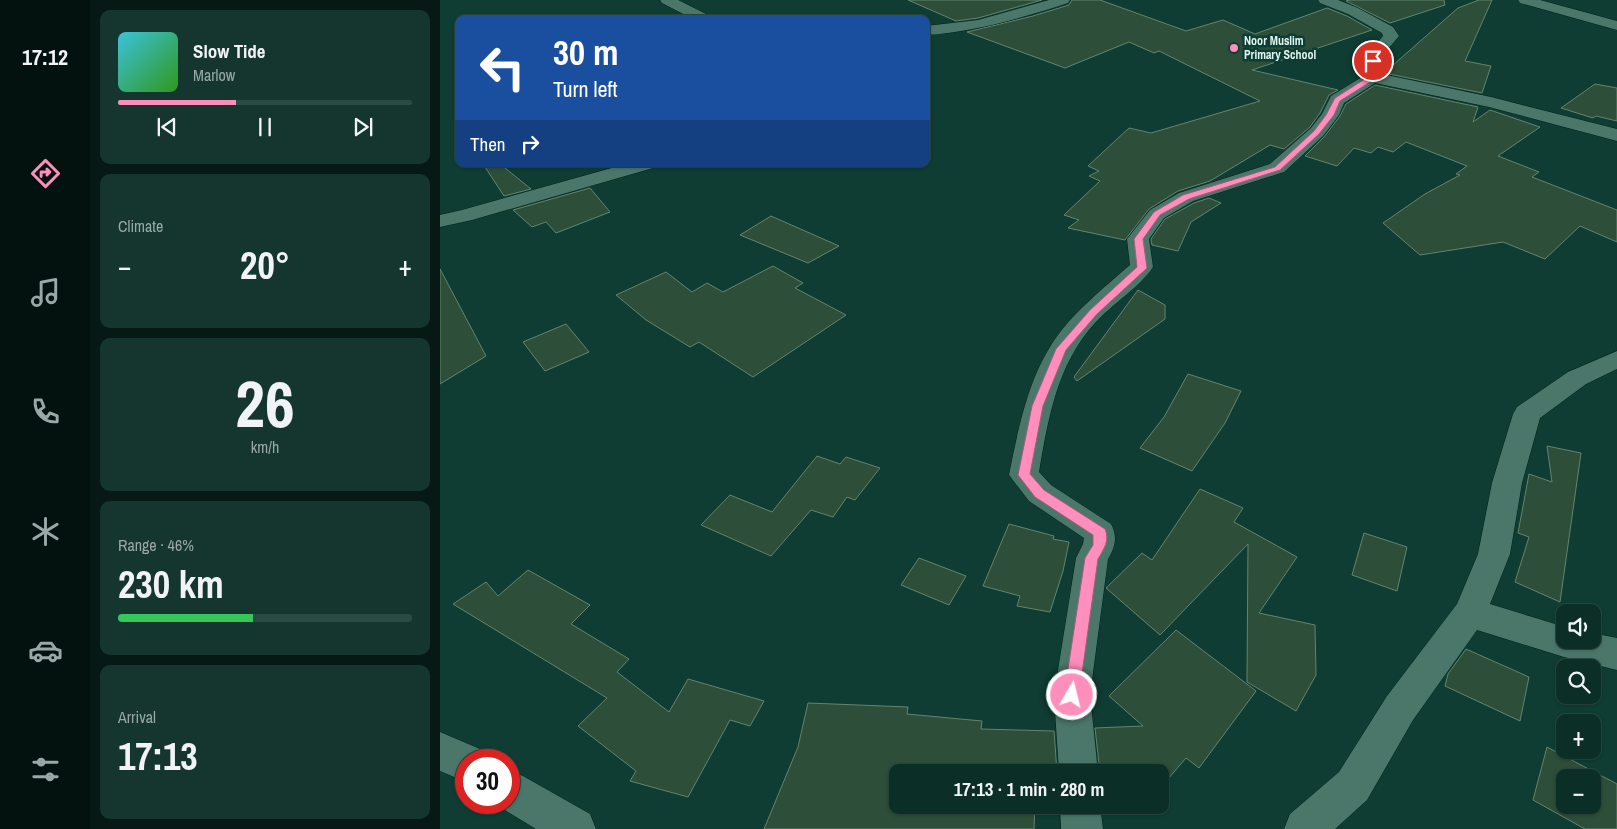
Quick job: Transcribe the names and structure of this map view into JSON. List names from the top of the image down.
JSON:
{
  "places": ["Noor Muslim Primary School"],
  "page": {
    "tabs": "17:12",
    "turn": ["30 m", "Turn left"],
    "song": ["Slow Tide", "Marlow"],
    "then": "Then",
    "tile": [
      "Climate",
      ["26", "km/h"],
      ["Range · 46%", "230 km"],
      ["Arrival", "17:13"]
    ],
    "heat": ["−", "20°", "+"],
    "map_buttons": ["+", "−"],
    "limit": "30",
    "trip": "17:13 · 1 min · 280 m"
  }
}
